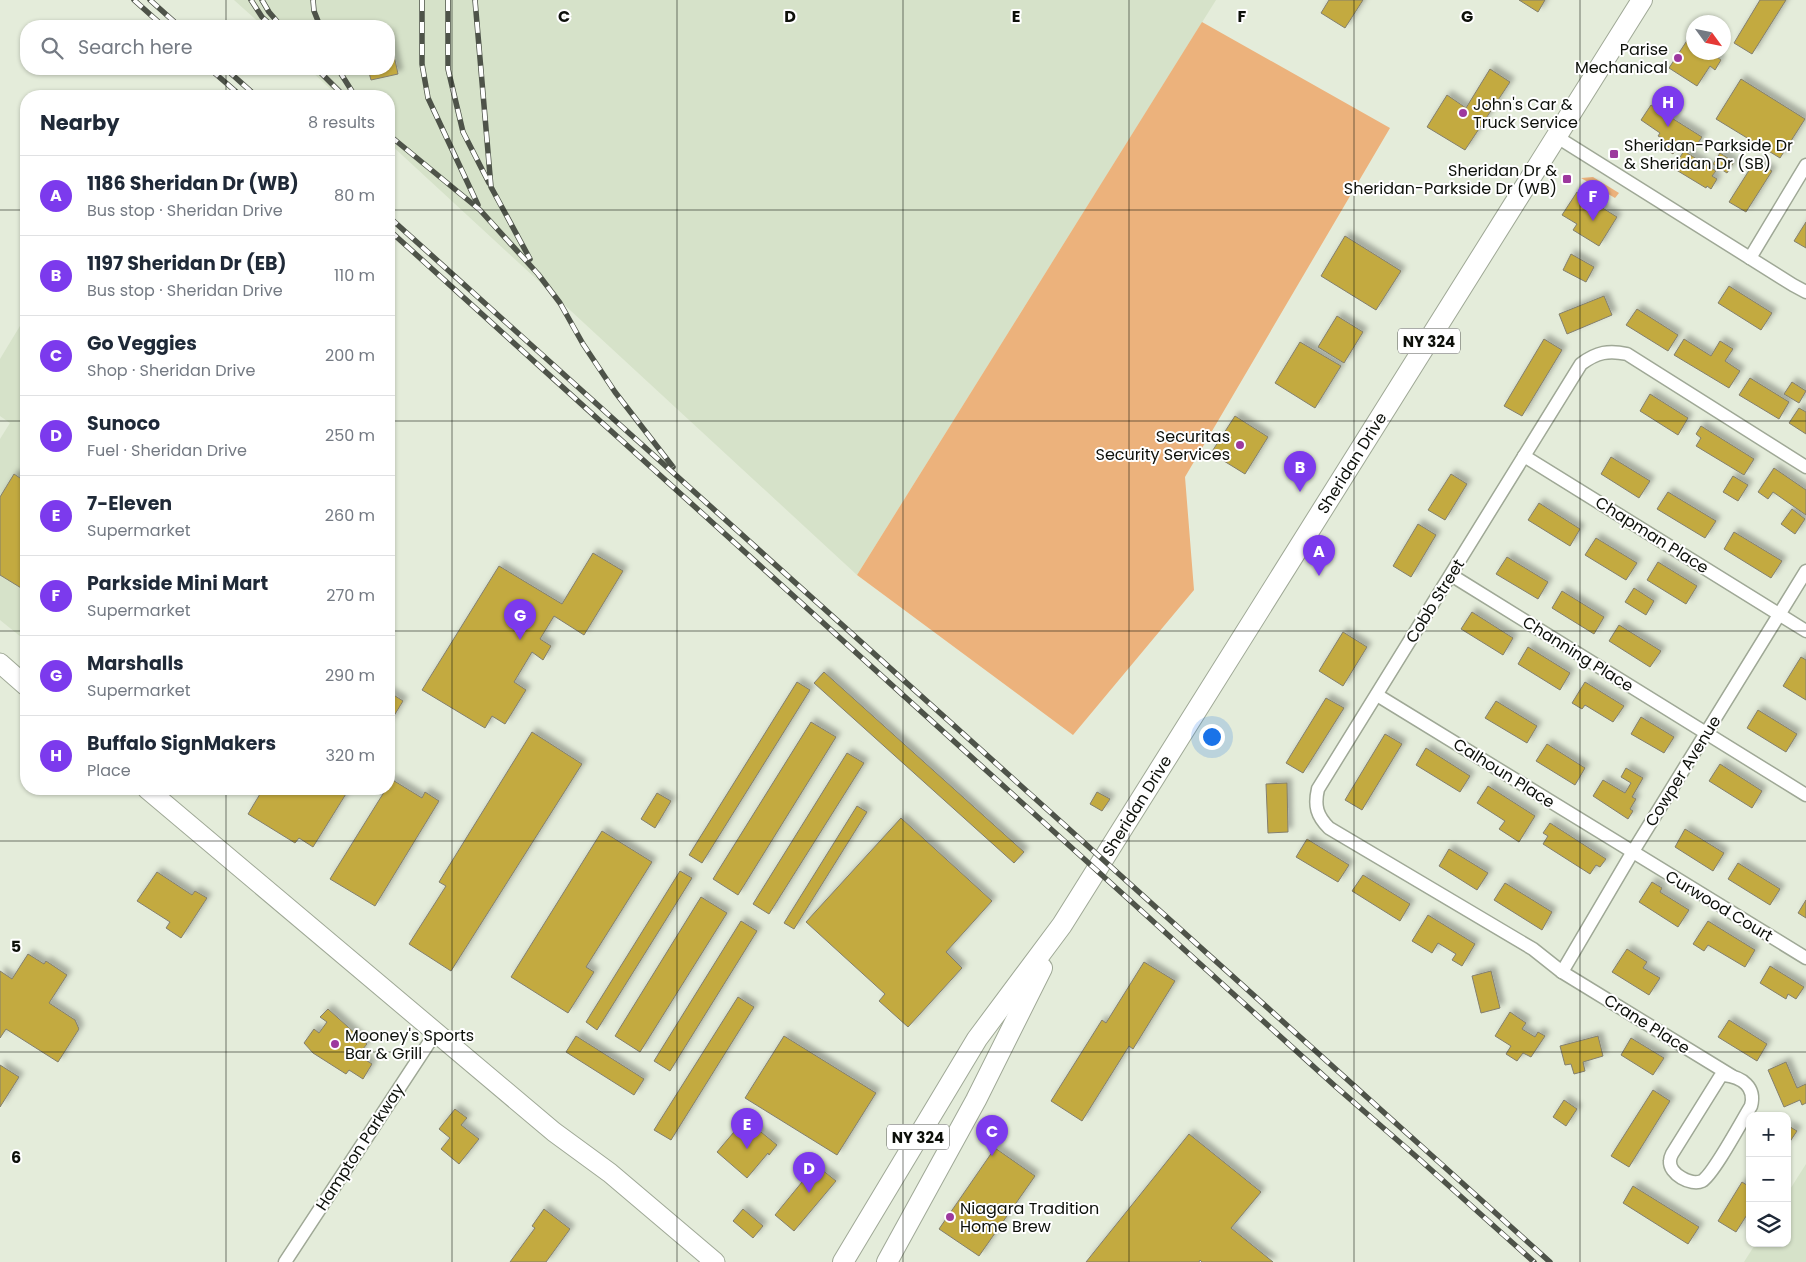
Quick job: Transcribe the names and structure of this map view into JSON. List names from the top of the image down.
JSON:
{
  "streets": {
    "main road": ["NY 324", "Sheridan Drive"],
    "street": [
      "Chapman Place",
      "Cobb Street",
      "Channing Place",
      "Cowper Avenue",
      "Calhoun Place",
      "Curwood Court",
      "Crane Place",
      "Hampton Parkway"
    ]
  },
  "crossings": [
    ["Chapman Place", "Cobb Street"],
    ["Chapman Place", "Cowper Avenue"],
    ["Cobb Street", "Channing Place"],
    ["Cobb Street", "Cowper Avenue"],
    ["Cobb Street", "Calhoun Place"],
    ["Cobb Street", "Crane Place"],
    ["Channing Place", "Cowper Avenue"],
    ["Cowper Avenue", "Calhoun Place"],
    ["Cowper Avenue", "Curwood Court"],
    ["Cowper Avenue", "Crane Place"],
    ["Calhoun Place", "Curwood Court"]
  ],
  "places": {
    "other": [
      "Parise Mechanical",
      "John's Car & Truck Service",
      "Securitas Security Services",
      "Mooney's Sports Bar & Grill",
      "Niagara Tradition Home Brew"
    ],
    "transit": ["Sheridan-Parkside Dr & Sheridan Dr (SB)", "Sheridan Dr & Sheridan-Parkside Dr (WB)"]
  },
  "north": "bottom right",
  "page": {
    "search": "Search here",
    "pins": [
      "H",
      "F",
      "B",
      "A",
      "G",
      "E",
      "C",
      "D"
    ],
    "heading": ["Nearby", "8 results"],
    "list": [
      {
        "mark": "A",
        "name": "1186 Sheridan Dr (WB)",
        "note": "Bus stop · Sheridan Drive",
        "value": "80 m"
      },
      {
        "mark": "B",
        "name": "1197 Sheridan Dr (EB)",
        "note": "Bus stop · Sheridan Drive",
        "value": "110 m"
      },
      {
        "mark": "C",
        "name": "Go Veggies",
        "note": "Shop · Sheridan Drive",
        "value": "200 m"
      },
      {
        "mark": "D",
        "name": "Sunoco",
        "note": "Fuel · Sheridan Drive",
        "value": "250 m"
      },
      {
        "mark": "E",
        "name": "7-Eleven",
        "note": "Supermarket",
        "value": "260 m"
      },
      {
        "mark": "F",
        "name": "Parkside Mini Mart",
        "note": "Supermarket",
        "value": "270 m"
      },
      {
        "mark": "G",
        "name": "Marshalls",
        "note": "Supermarket",
        "value": "290 m"
      },
      {
        "mark": "H",
        "name": "Buffalo SignMakers",
        "note": "Place",
        "value": "320 m"
      }
    ],
    "map_buttons": ["+", "−"]
  },
  "grid": {
    "columns": [
      "C",
      "D",
      "E",
      "F",
      "G"
    ],
    "rows": ["5", "6"]
  }
}
